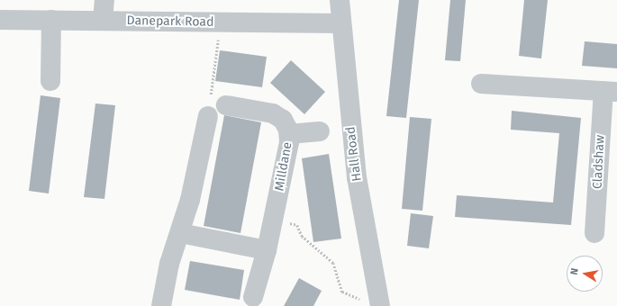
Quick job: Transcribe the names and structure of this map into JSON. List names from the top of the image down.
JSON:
{
  "streets": {
    "street": [
      "Danepark Road",
      "Hall Road",
      "Cladshaw",
      "Milldane"
    ]
  },
  "crossings": [
    ["Danepark Road", "Hall Road"]
  ],
  "north": "left"
}
